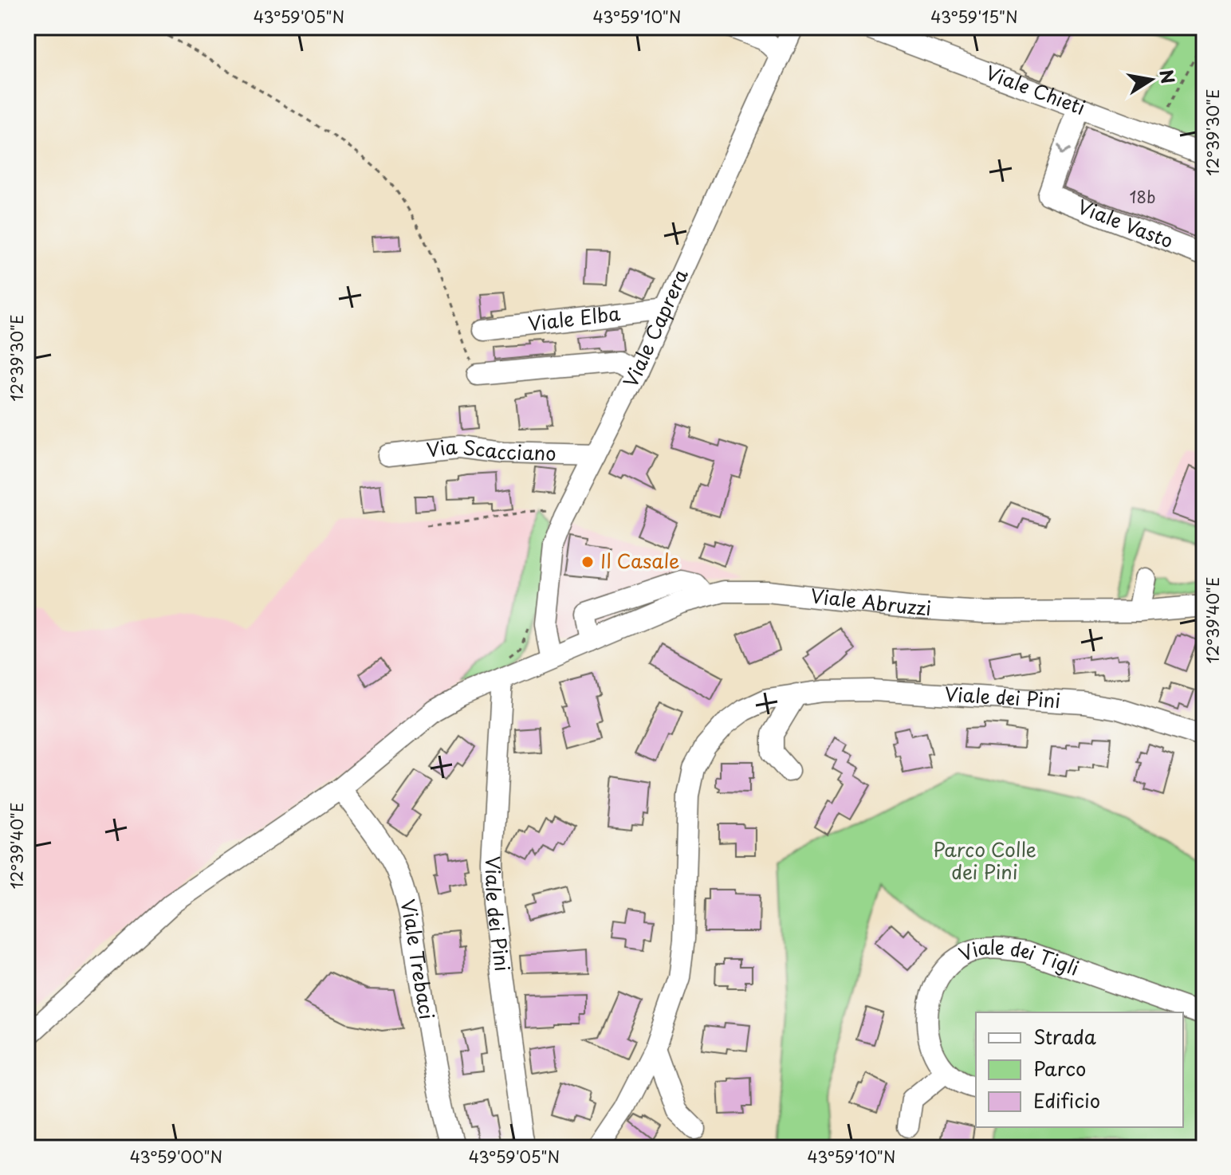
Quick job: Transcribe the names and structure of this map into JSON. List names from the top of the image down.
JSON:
{
  "streets": {
    "street": [
      "Viale Chieti",
      "Viale Vasto",
      "Viale Elba",
      "Viale Caprera",
      "Via Scacciano",
      "Viale Abruzzi",
      "Viale dei Pini",
      "Viale Trebaci",
      "Viale dei Tigli"
    ]
  },
  "crossings": [
    ["Viale Chieti", "Viale Vasto"],
    ["Viale Elba", "Viale Caprera"],
    ["Viale Caprera", "Via Scacciano"],
    ["Viale Caprera", "Viale Abruzzi"],
    ["Viale Abruzzi", "Viale dei Pini"],
    ["Viale Abruzzi", "Viale Trebaci"]
  ],
  "parks": ["Parco Colle dei Pini"],
  "places": ["Il Casale"],
  "house_numbers": ["18b"],
  "legend": ["Strada", "Parco", "Edificio"],
  "north": "right",
  "coordinates": [
    "43°59'05\"N",
    "43°59'10\"N",
    "43°59'15\"N",
    "12°39'30\"E",
    "12°39'40\"E",
    "43°59'00\"N"
  ]
}
